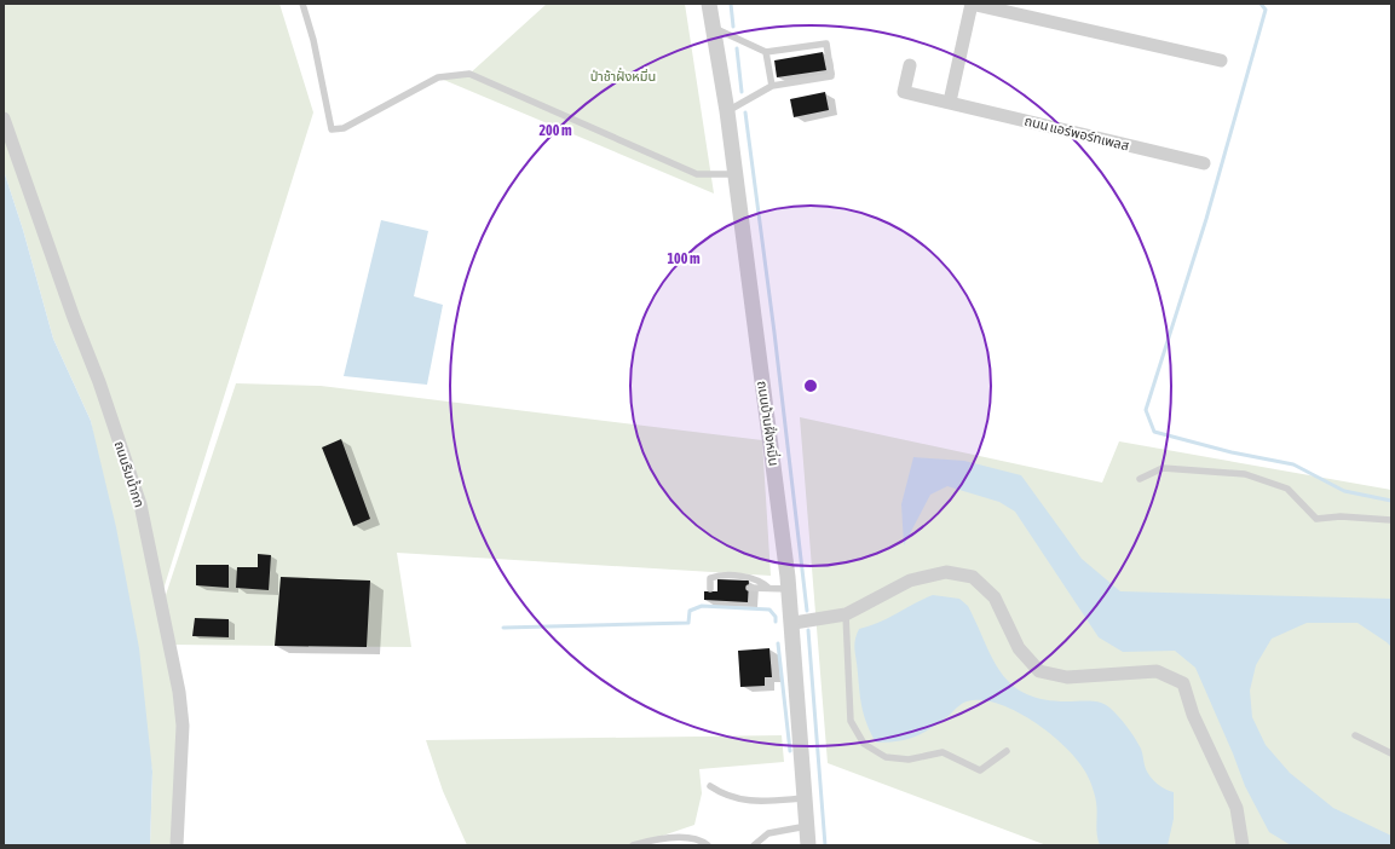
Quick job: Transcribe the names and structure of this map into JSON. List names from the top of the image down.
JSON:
{
  "streets": {
    "street": ["ถนน แอร์พอร์ทเพลส", "ถนนบ้านฝั่งหมิ่น", "ถนนริมน้ำกก"]
  },
  "parks": ["ป่าช้าฝั่งหมิ่น"],
  "rings": ["200 m", "100 m"]
}
